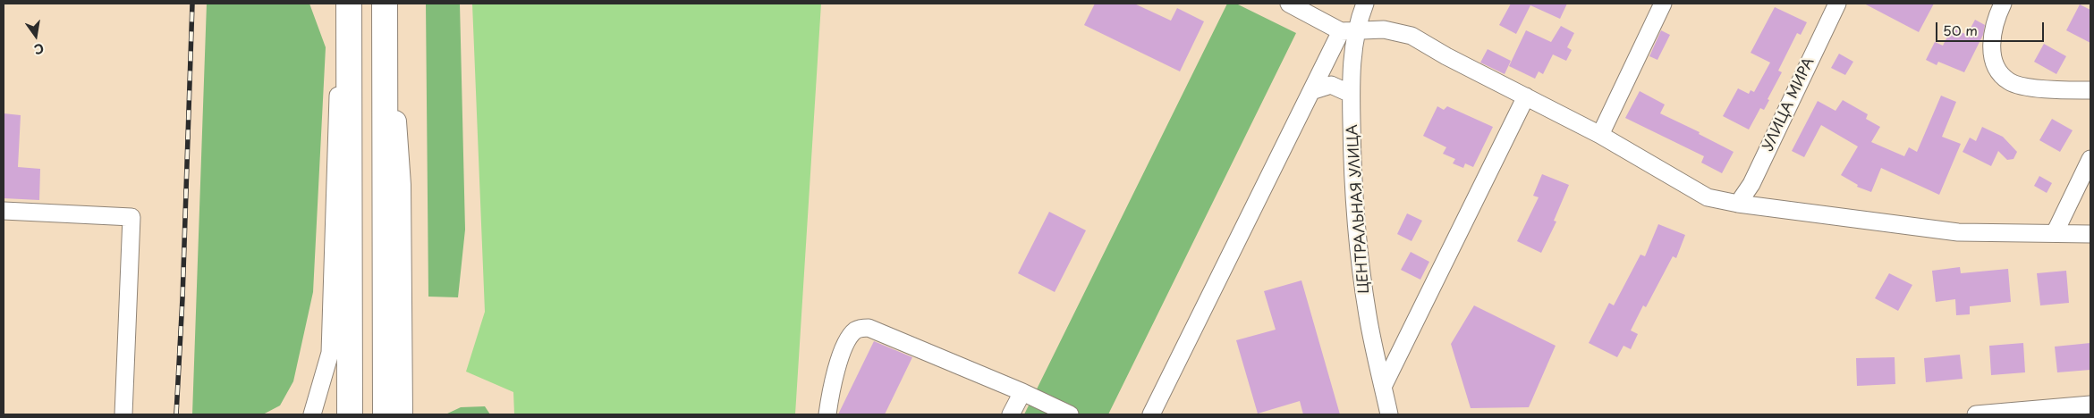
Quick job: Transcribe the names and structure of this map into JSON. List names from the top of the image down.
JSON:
{
  "streets": {
    "street": ["УЛИЦА МИРА", "ЦЕНТРАЛЬНАЯ УЛИЦА"]
  },
  "scale_bar": "50 m",
  "north": "bottom"
}
